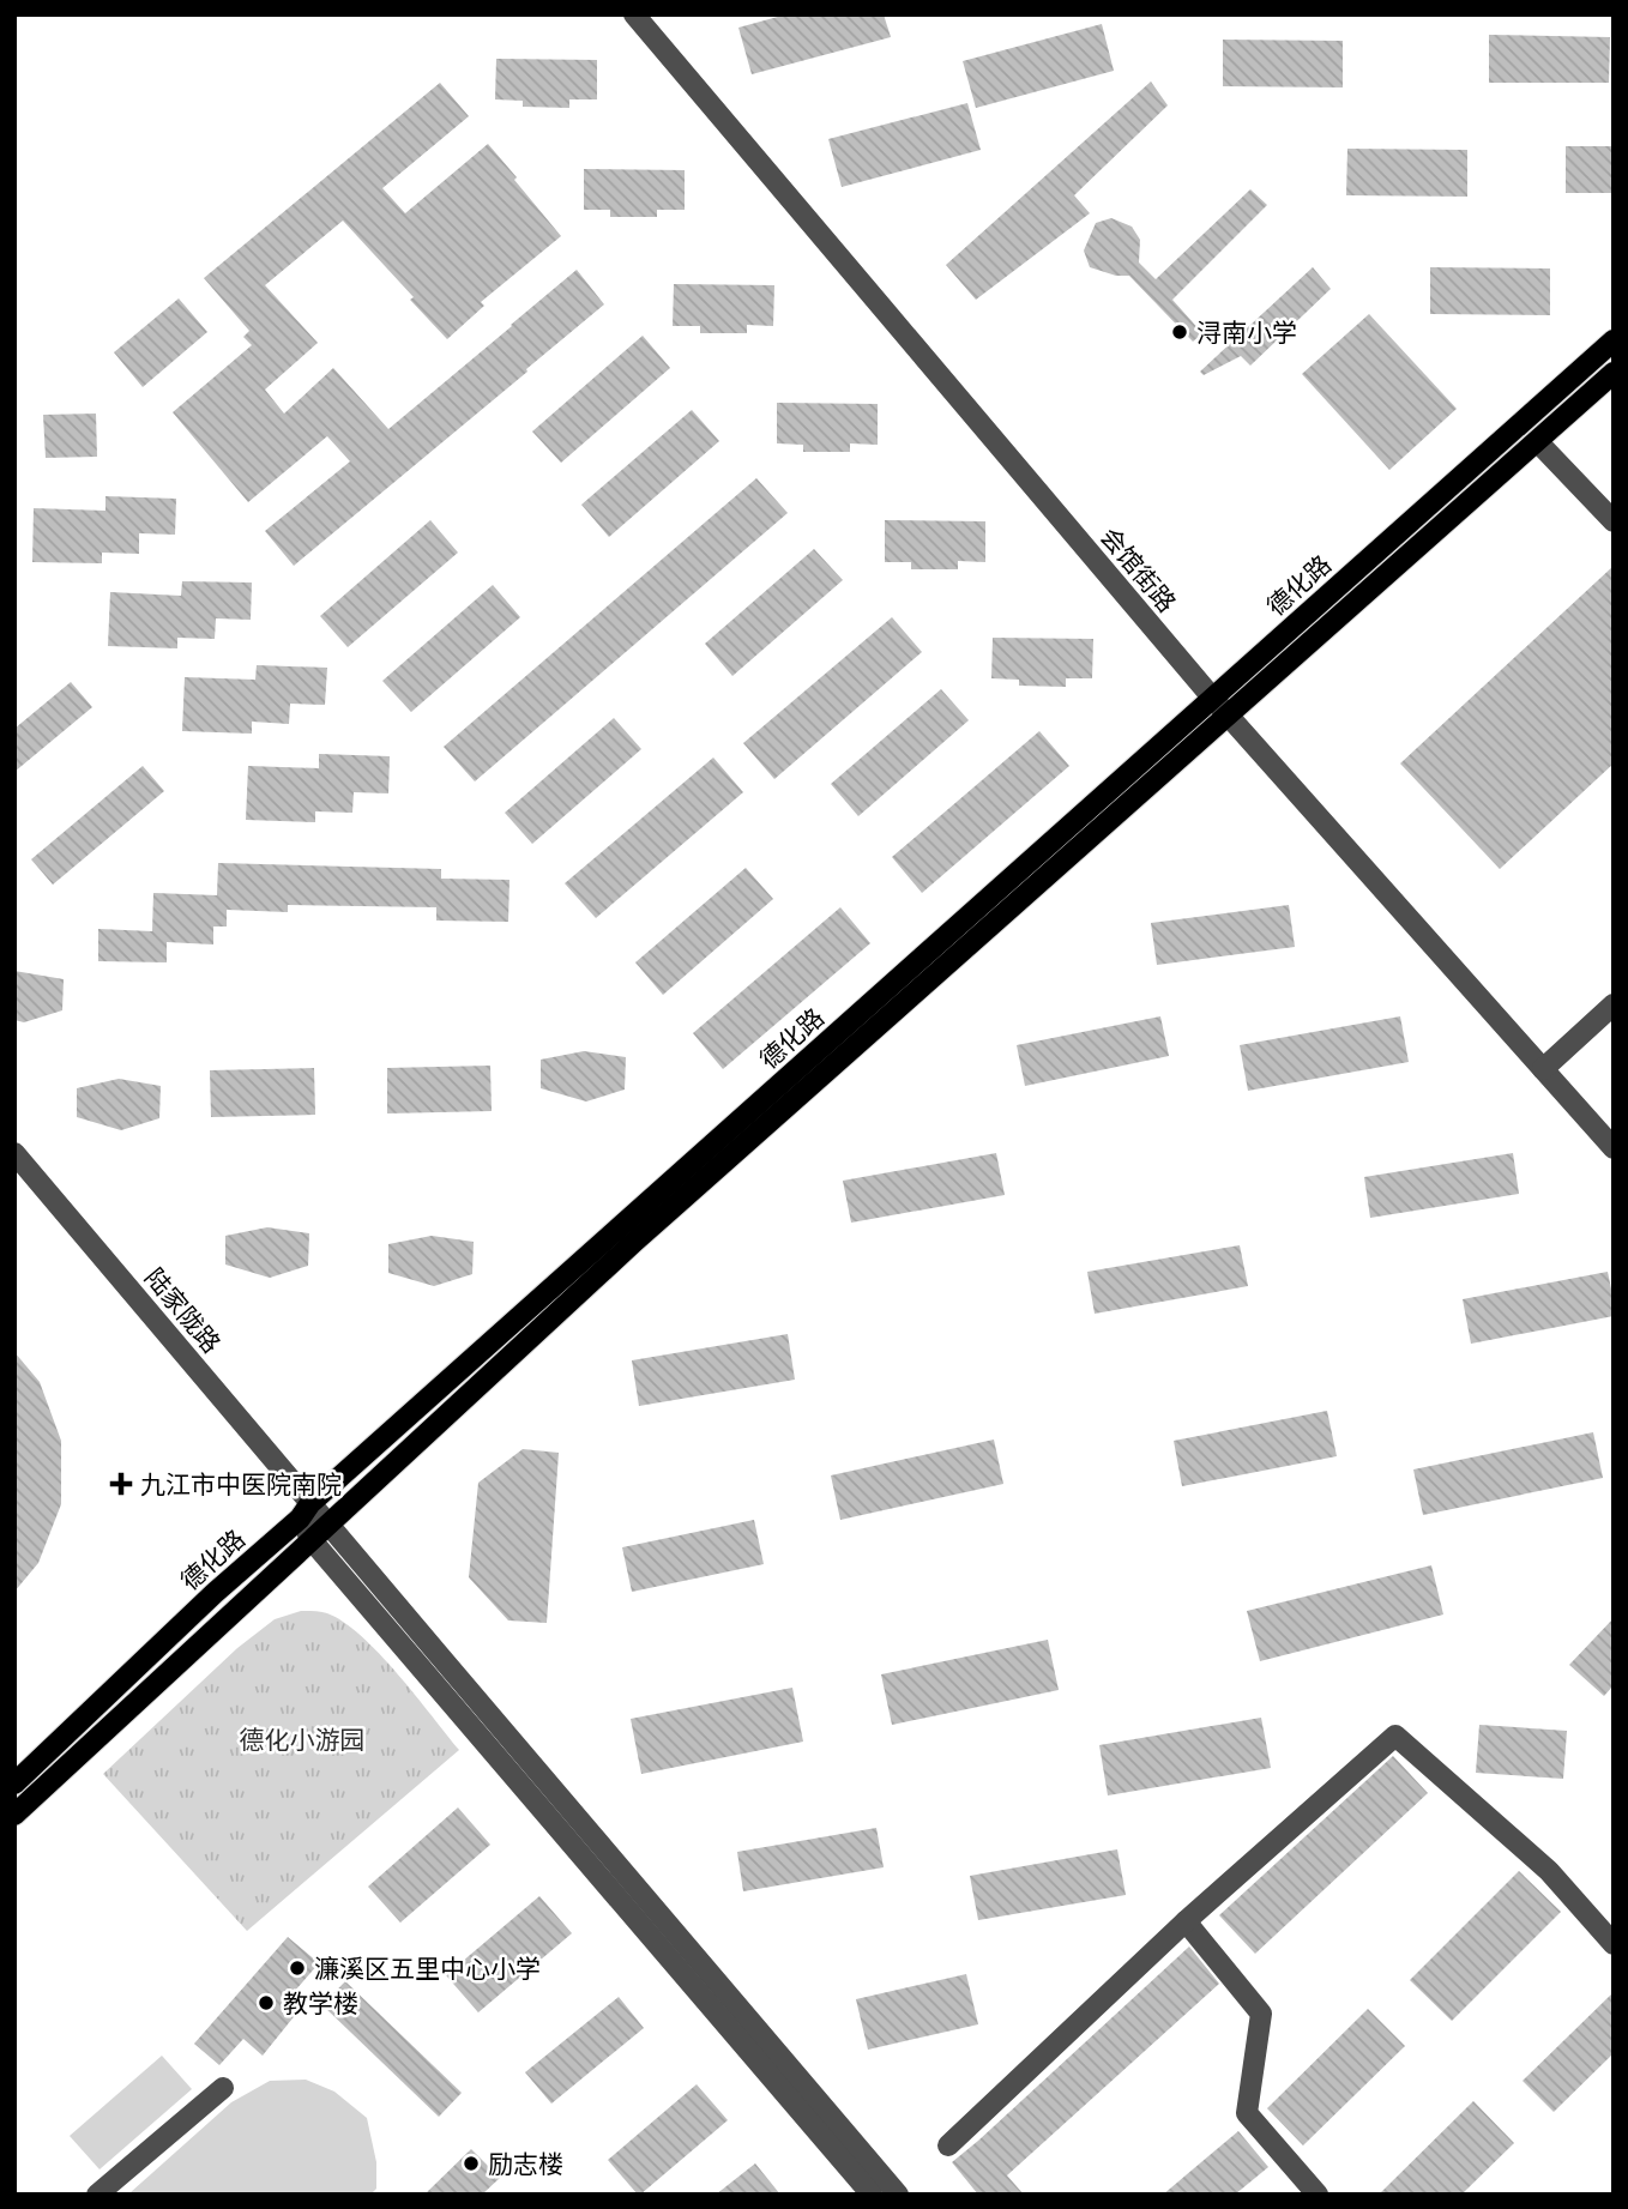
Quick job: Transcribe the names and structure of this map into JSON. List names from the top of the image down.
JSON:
{
  "streets": {
    "main road": ["德化路"],
    "street": ["会馆街路", "陆家陇路"]
  },
  "crossings": [
    ["会馆街路", "德化路"],
    ["德化路", "陆家陇路"]
  ],
  "parks": ["德化小游园"],
  "places": {
    "other": [
      "浔南小学",
      "濂溪区五里中心小学",
      "教学楼",
      "励志楼"
    ],
    "health": ["九江市中医院南院"]
  }
}
